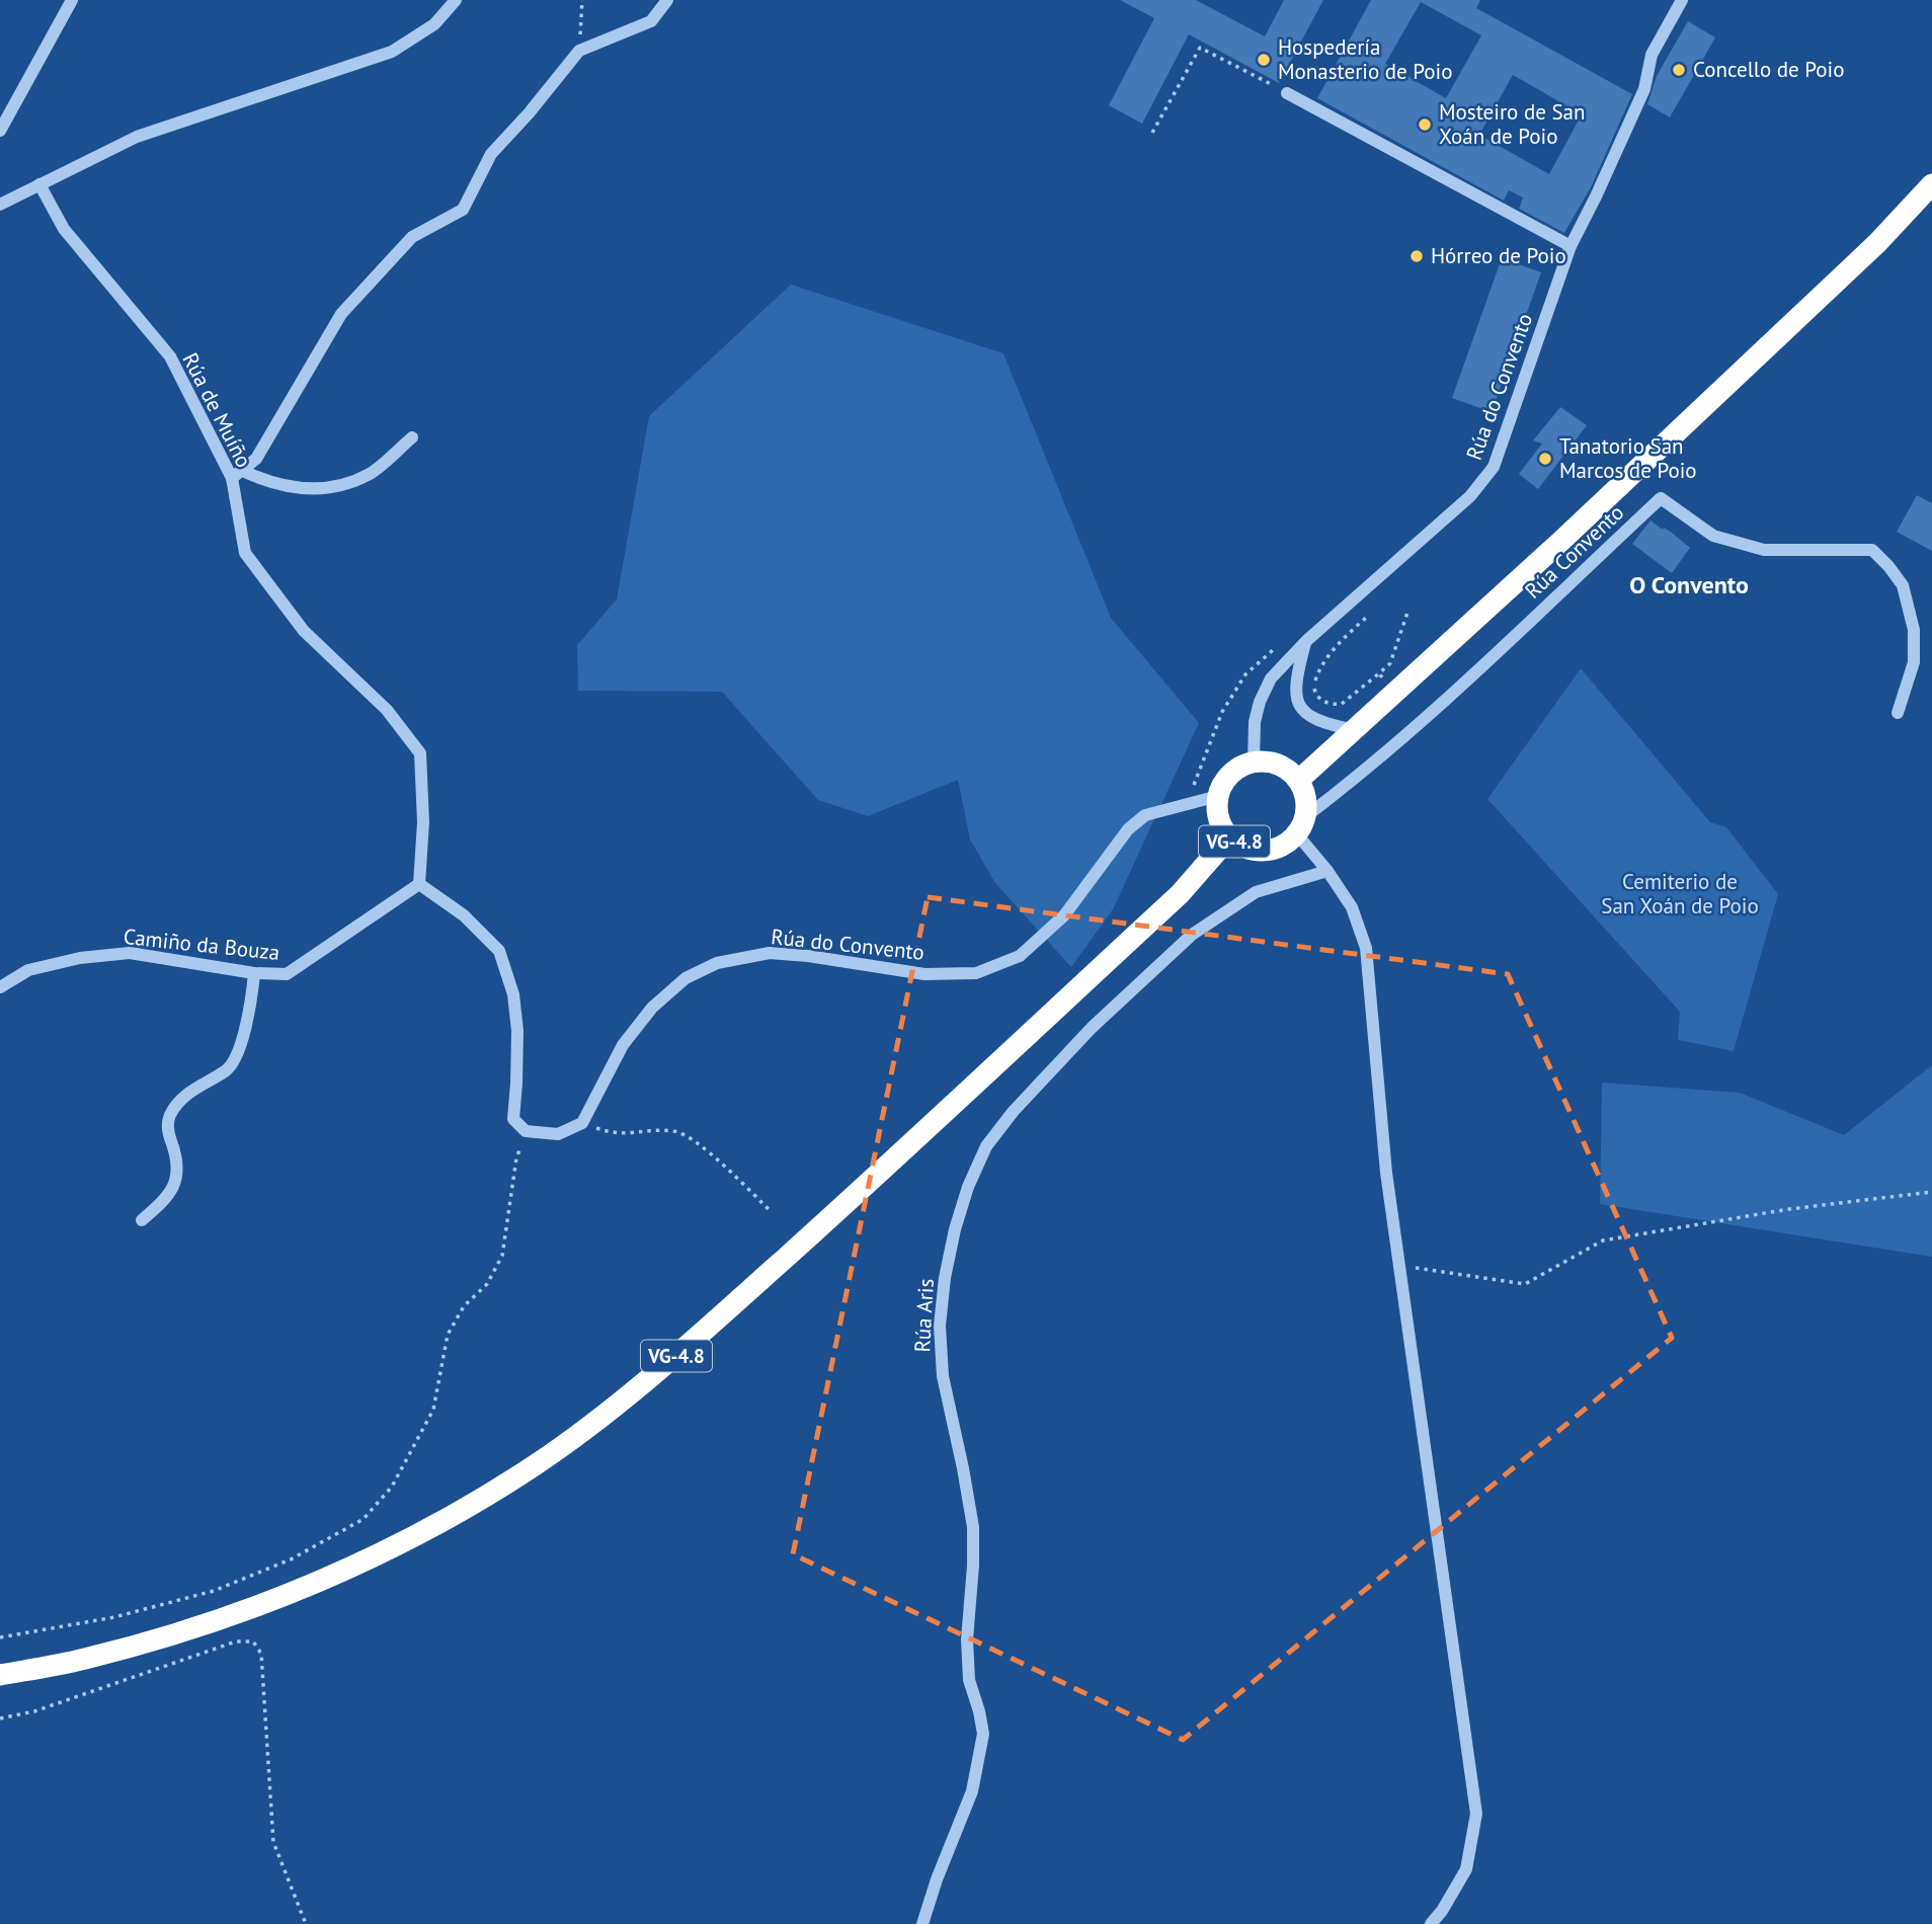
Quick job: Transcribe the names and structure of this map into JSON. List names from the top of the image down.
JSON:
{
  "streets": {
    "highway": ["VG-4.8"],
    "street": [
      "Rúa do Convento",
      "Rúa de Muíño",
      "Rúa Convento",
      "Camiño da Bouza",
      "Rúa Aris"
    ]
  },
  "crossings": [
    ["Rúa do Convento", "Rúa Convento"],
    ["Rúa do Convento", "VG-4.8"],
    ["Rúa de Muíño", "Camiño da Bouza"],
    ["Rúa Convento", "VG-4.8"]
  ],
  "districts": ["O Convento"],
  "parks": ["Cemiterio de San Xoán de Poio"],
  "places": [
    "Hospedería Monasterio de Poio",
    "Concello de Poio",
    "Mosteiro de San Xoán de Poio",
    "Hórreo de Poio",
    "Tanatorio San Marcos de Poio"
  ]
}
